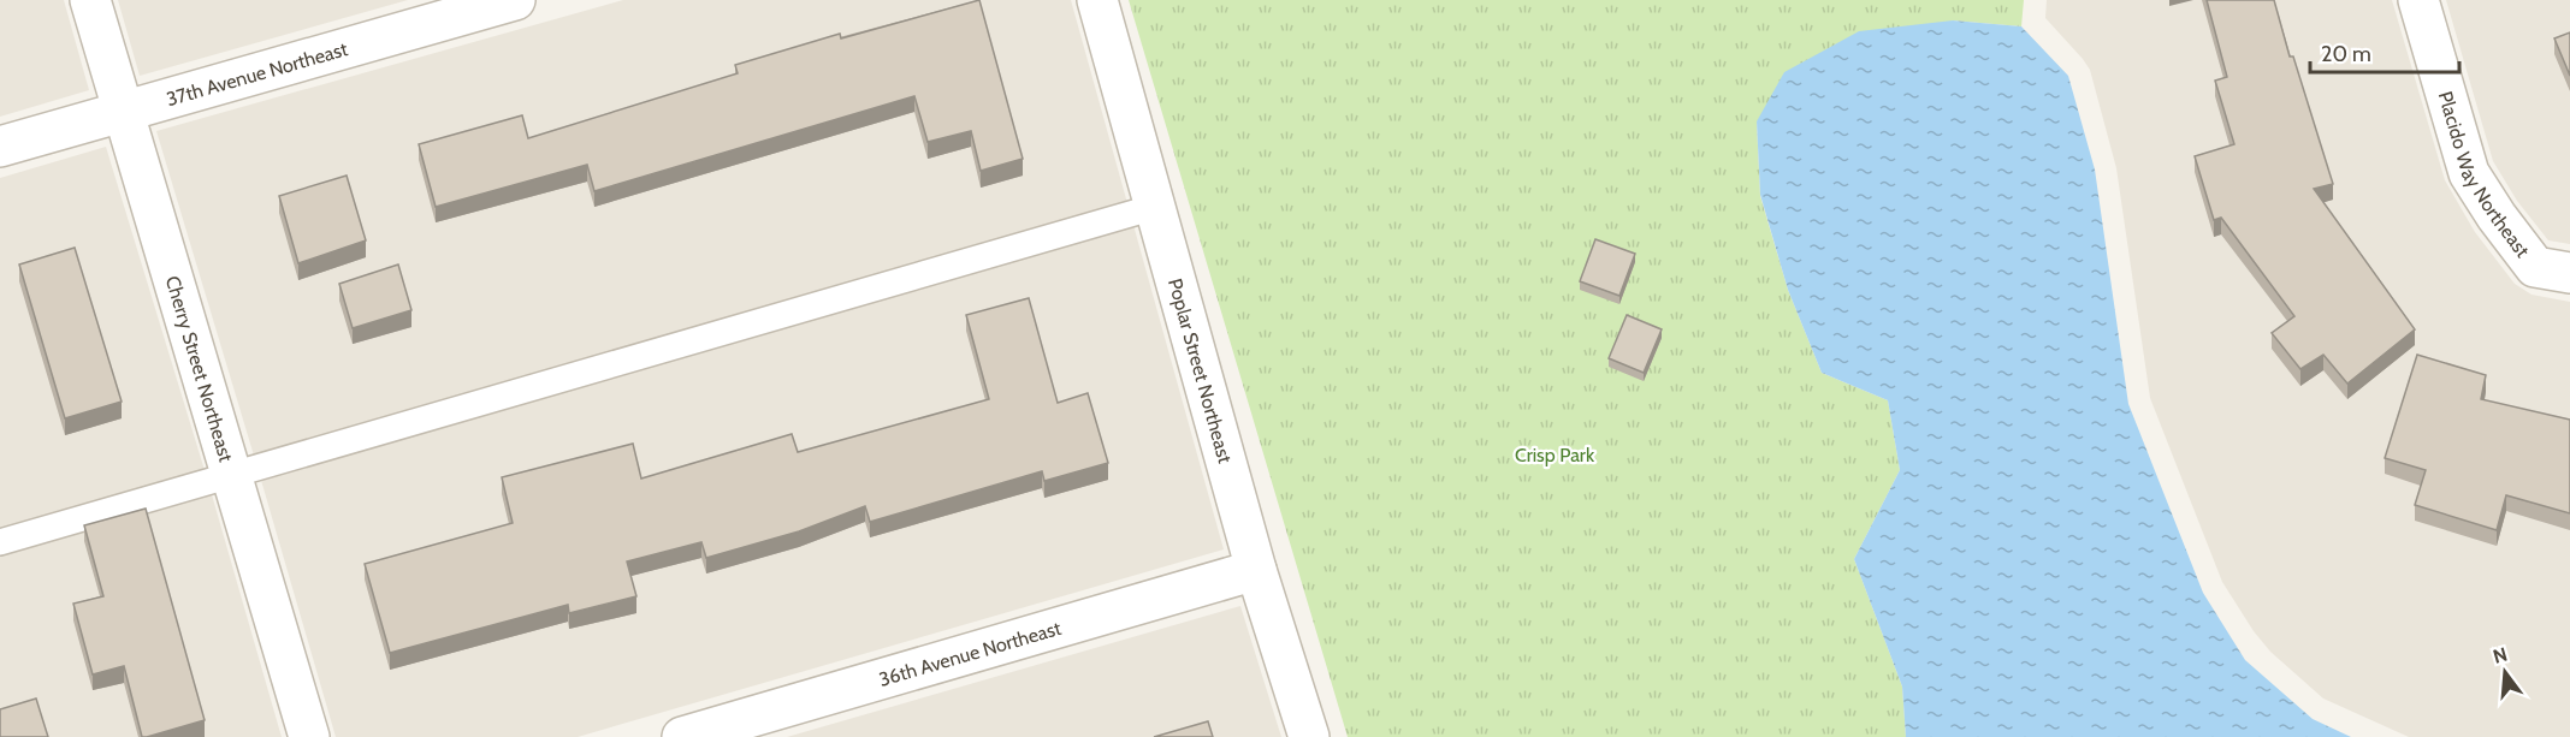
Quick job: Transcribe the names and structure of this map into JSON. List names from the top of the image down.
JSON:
{
  "streets": {
    "street": [
      "37th Avenue Northeast",
      "Placido Way Northeast",
      "Cherry Street Northeast",
      "Poplar Street Northeast",
      "36th Avenue Northeast"
    ]
  },
  "crossings": [
    ["37th Avenue Northeast", "Cherry Street Northeast"],
    ["Poplar Street Northeast", "36th Avenue Northeast"]
  ],
  "parks": ["Crisp Park"],
  "scale_bar": "20 m",
  "north": "top"
}
